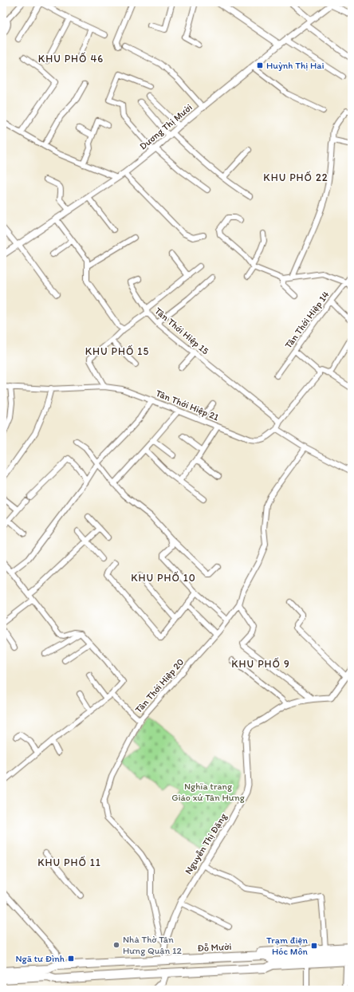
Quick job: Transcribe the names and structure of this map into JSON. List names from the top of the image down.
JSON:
{
  "streets": {
    "highway": ["Đỗ Mười"],
    "street": [
      "Dương Thị Mười",
      "Tân Thới Hiệp 14",
      "Tân Thới Hiệp 15",
      "Tân Thới Hiệp 21",
      "Tân Thới Hiệp 20",
      "Nguyễn Thị Đặng"
    ]
  },
  "crossings": [
    ["Tân Thới Hiệp 15", "Tân Thới Hiệp 21"],
    ["Tân Thới Hiệp 20", "Nguyễn Thị Đặng"],
    ["Nguyễn Thị Đặng", "Đỗ Mười"]
  ],
  "districts": [
    "KHU PHỐ 46",
    "KHU PHỐ 22",
    "KHU PHỐ 15",
    "KHU PHỐ 10",
    "KHU PHỐ 9",
    "KHU PHỐ 11"
  ],
  "parks": ["Nghĩa trang Giáo xứ Tân Hưng"],
  "places": {
    "transit": ["Huỳnh Thị Hai", "Trạm điện Hóc Môn", "Ngã tư Đình"],
    "other": ["Nhà Thờ Tân Hưng Quận 12"]
  }
}
